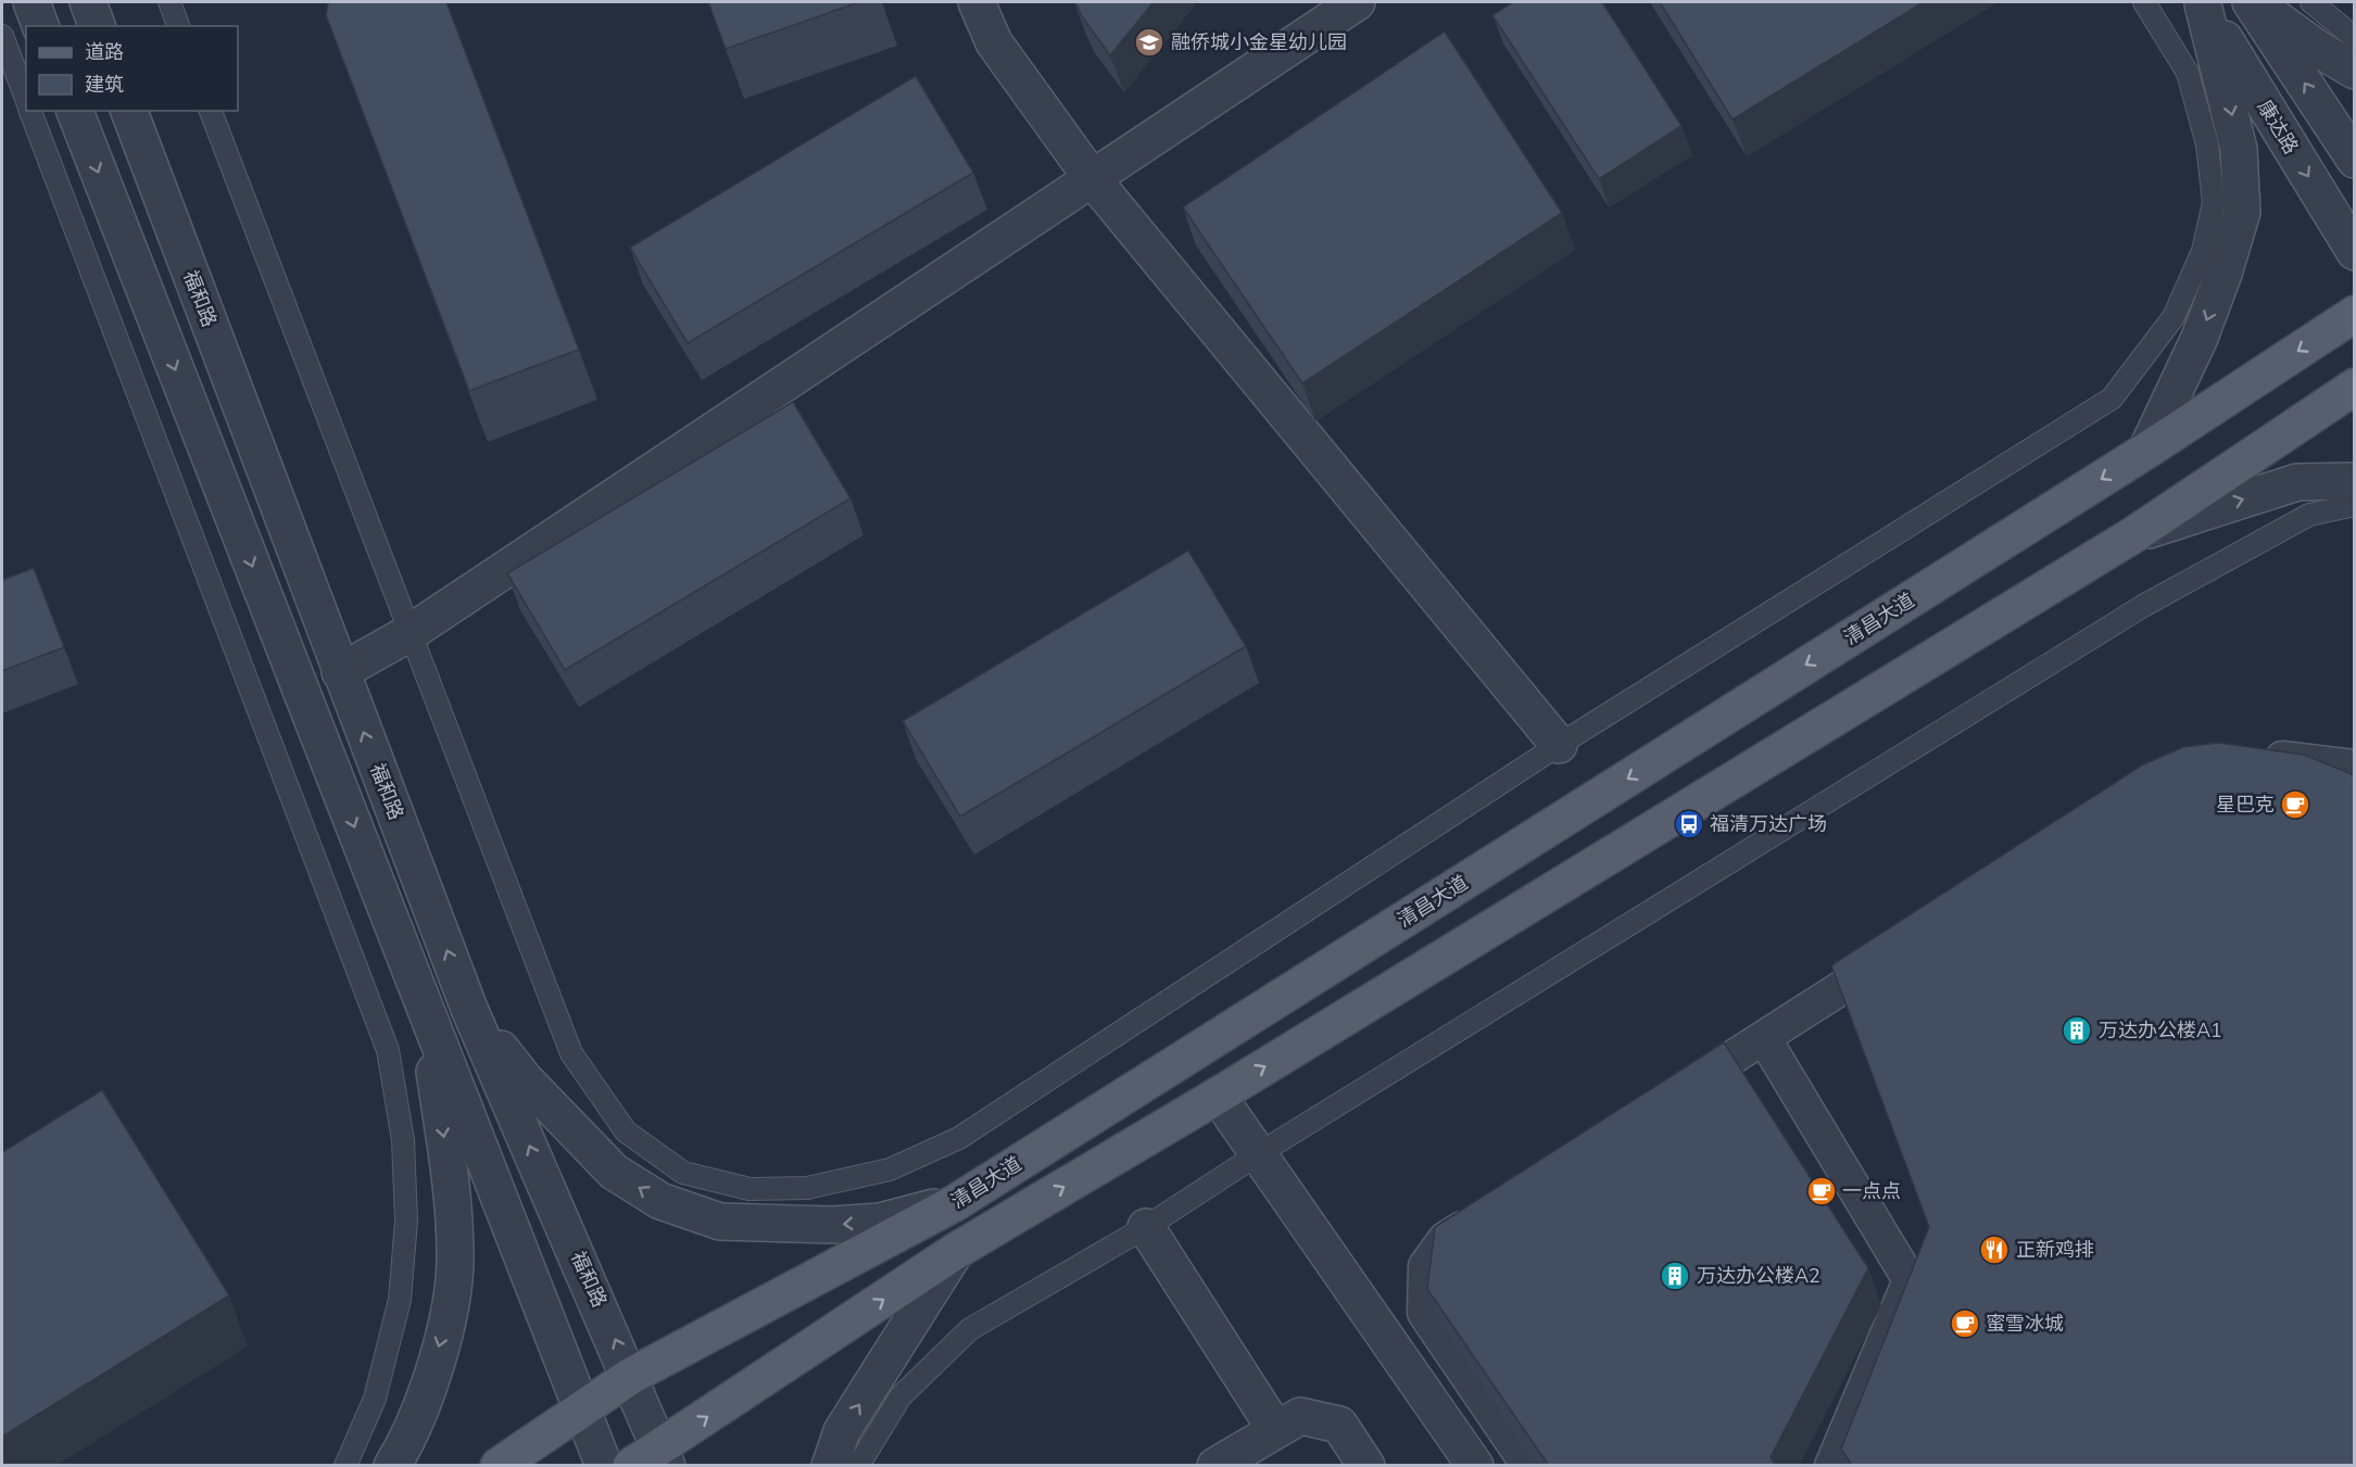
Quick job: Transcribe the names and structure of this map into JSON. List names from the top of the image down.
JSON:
{
  "streets": {
    "main road": ["清昌大道"],
    "street": ["康达路", "福和路"]
  },
  "crossings": [
    ["福和路", "清昌大道"]
  ],
  "places": {
    "school or university": ["融侨城小金星幼儿园"],
    "cafe": ["星巴克", "一点点", "蜜雪冰城"],
    "bus stop": ["福清万达广场"],
    "building": ["万达办公楼A1", "万达办公楼A2"],
    "restaurant": ["正新鸡排"]
  },
  "legend": ["道路", "建筑"]
}
